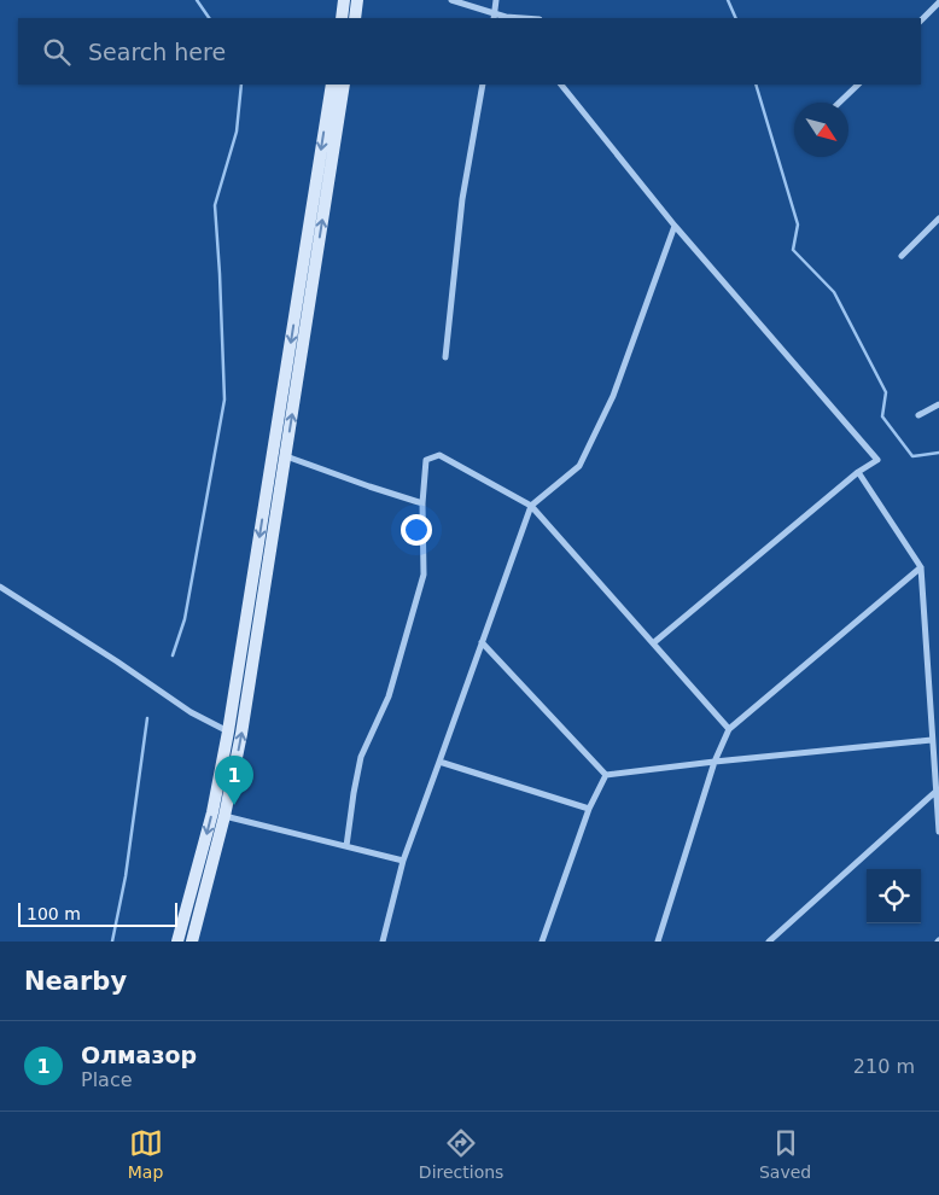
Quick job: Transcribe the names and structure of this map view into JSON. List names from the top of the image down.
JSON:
{
  "scale_bar": "100 m",
  "north": "bottom right",
  "page": {
    "search": "Search here",
    "pins": "1",
    "scale": "100 m",
    "heading": "Nearby",
    "list": [
      {
        "mark": "1",
        "name": "Олмазор",
        "note": "Place",
        "value": "210 m"
      }
    ],
    "nav": ["Map", "Directions", "Saved"]
  }
}
